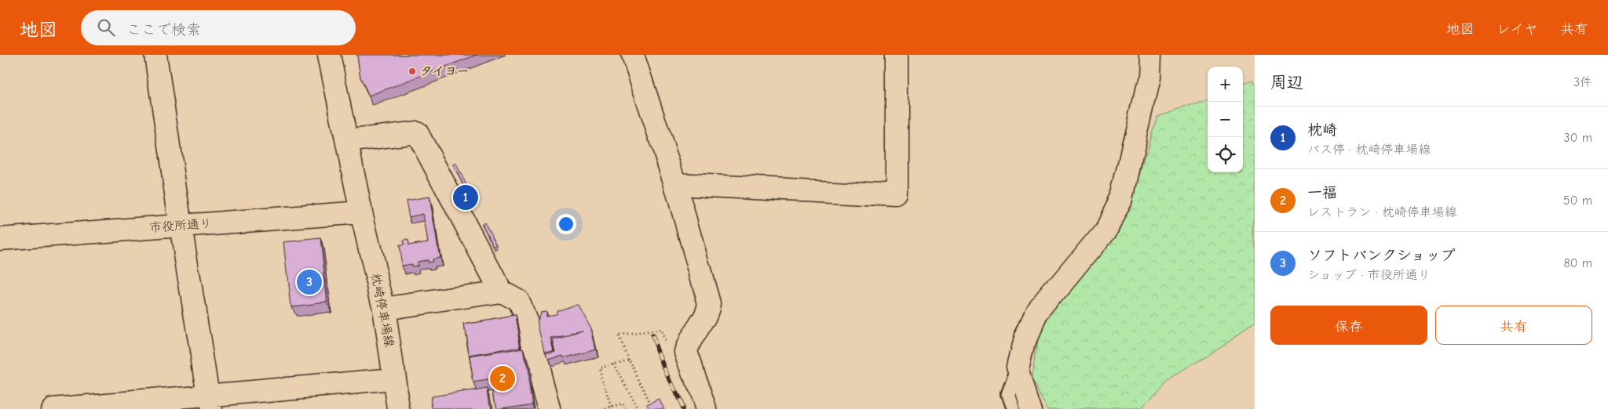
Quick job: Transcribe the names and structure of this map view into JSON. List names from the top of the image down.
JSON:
{
  "streets": {
    "street": ["市役所通り", "枕崎停車場線"]
  },
  "crossings": [
    ["市役所通り", "枕崎停車場線"]
  ],
  "places": ["タイヨー"],
  "page": {
    "header": "地図",
    "search": "ここで検索",
    "nav": ["地図", "レイヤ", "共有"],
    "heading": ["周辺", "3件"],
    "map_buttons": ["+", "−"],
    "list": [
      {
        "mark": "1",
        "name": "枕崎",
        "note": "バス停 · 枕崎停車場線",
        "value": "30 m"
      },
      {
        "mark": "2",
        "name": "一福",
        "note": "レストラン · 枕崎停車場線",
        "value": "50 m"
      },
      {
        "mark": "3",
        "name": "ソフトバンクショップ",
        "note": "ショップ · 市役所通り",
        "value": "80 m"
      }
    ],
    "pins": ["1", "3", "2"],
    "buttons": ["保存", "共有"]
  }
}
